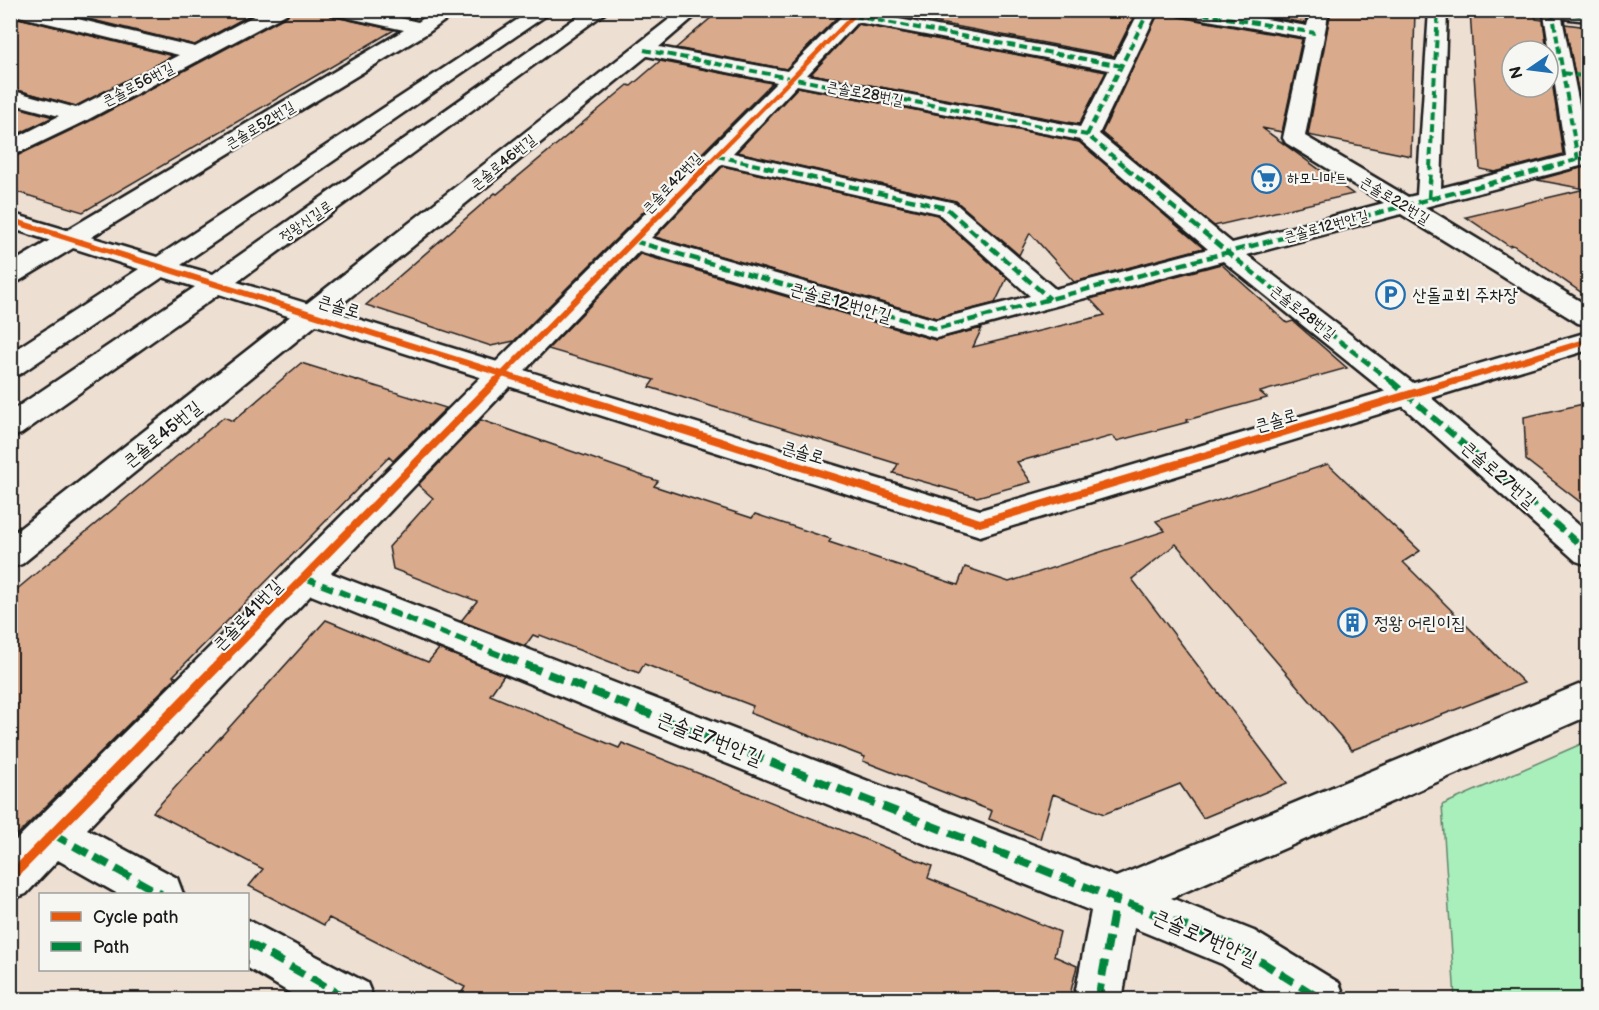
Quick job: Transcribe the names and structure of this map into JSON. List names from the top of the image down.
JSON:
{
  "streets": {
    "street": [
      "큰솔로56번길",
      "큰솔로28번길",
      "큰솔로52번길",
      "큰솔로46번길",
      "큰솔로42번길",
      "큰솔로22번길",
      "정왕신길로",
      "큰솔로12번안길",
      "큰솔로",
      "큰솔로45번길",
      "큰솔로27번길",
      "큰솔로41번길",
      "큰솔로7번안길"
    ]
  },
  "crossings": [
    ["큰솔로28번길", "큰솔로46번길"],
    ["큰솔로28번길", "큰솔로42번길"],
    ["큰솔로28번길", "큰솔로12번안길"],
    ["큰솔로28번길", "큰솔로"],
    ["큰솔로28번길", "큰솔로27번길"],
    ["큰솔로52번길", "큰솔로"],
    ["큰솔로46번길", "큰솔로"],
    ["큰솔로46번길", "큰솔로45번길"],
    ["큰솔로42번길", "큰솔로12번안길"],
    ["큰솔로42번길", "큰솔로"],
    ["큰솔로42번길", "큰솔로41번길"],
    ["큰솔로22번길", "큰솔로12번안길"],
    ["정왕신길로", "큰솔로"],
    ["큰솔로", "큰솔로45번길"],
    ["큰솔로", "큰솔로27번길"],
    ["큰솔로", "큰솔로41번길"],
    ["큰솔로41번길", "큰솔로7번안길"]
  ],
  "places": {
    "supermarket": ["하모니마트"],
    "parking": ["산돌교회 주차장"],
    "building": ["정왕 어린이집"]
  },
  "legend": ["Cycle path", "Path"],
  "north": "left"
}
